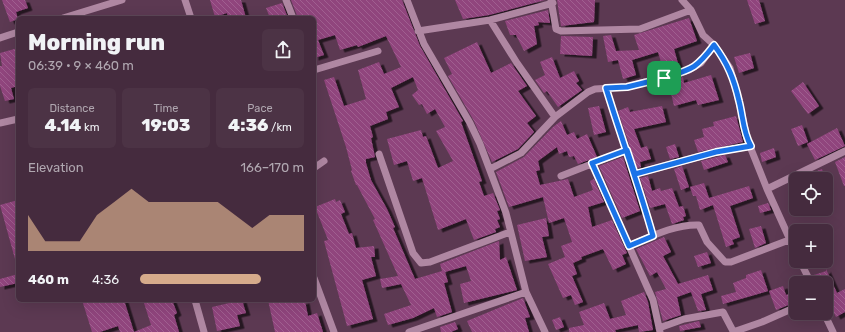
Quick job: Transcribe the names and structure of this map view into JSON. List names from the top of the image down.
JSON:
{
  "page": {
    "heading": ["Morning run", "06:39 · 9 × 460 m"],
    "stats": [
      ["Distance", "4.14 km"],
      ["Time", "19:03"],
      ["Pace", "4:36 /km"]
    ],
    "chart": ["Elevation", "166–170 m"],
    "map_buttons": ["+", "−"],
    "list": [
      {
        "name": "460 m",
        "note": "4:36"
      }
    ]
  }
}
